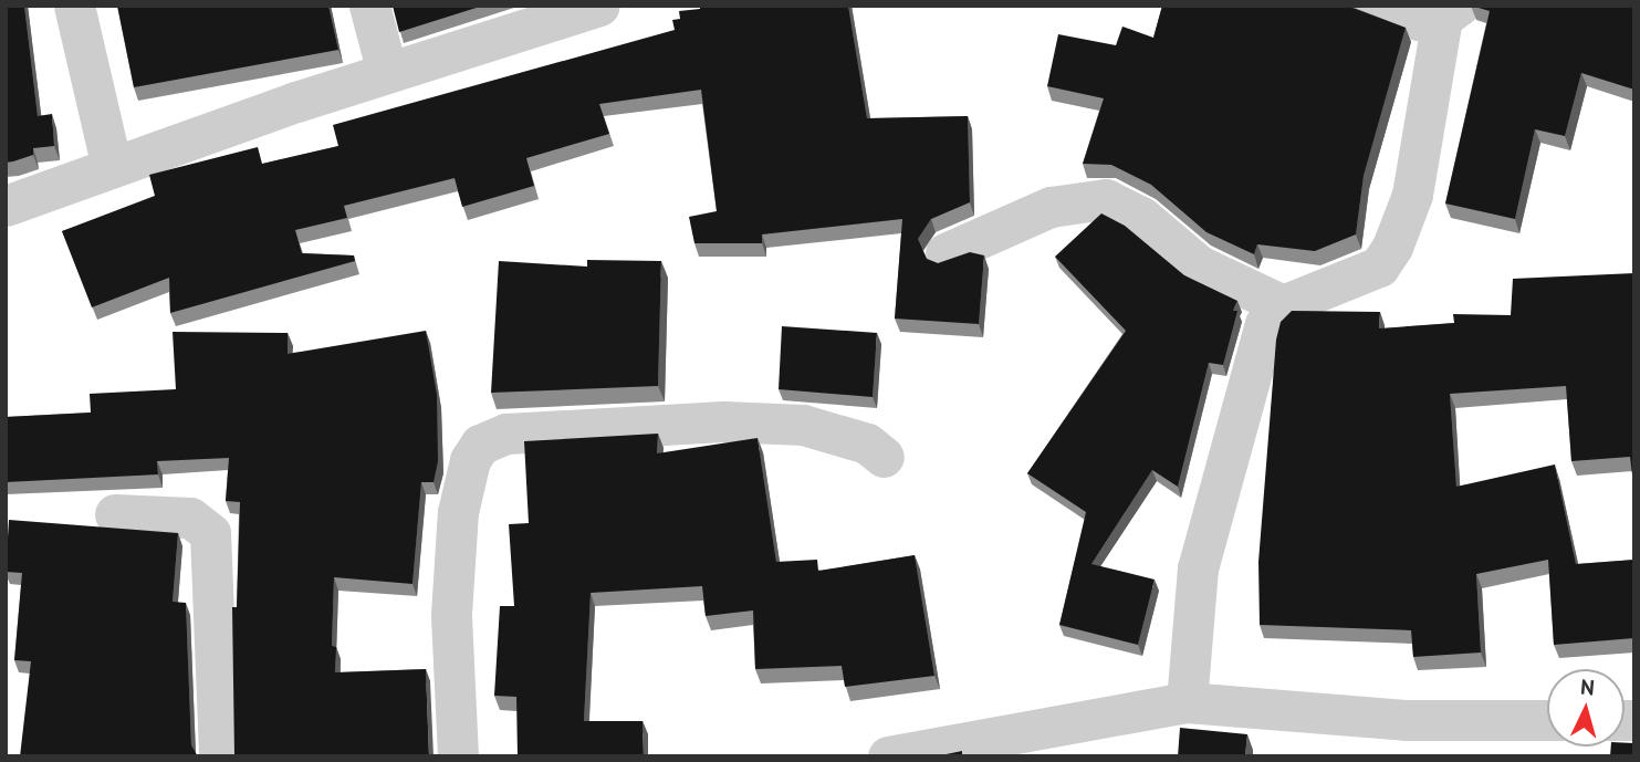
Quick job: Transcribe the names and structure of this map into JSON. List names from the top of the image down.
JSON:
{
  "north": "top"
}
